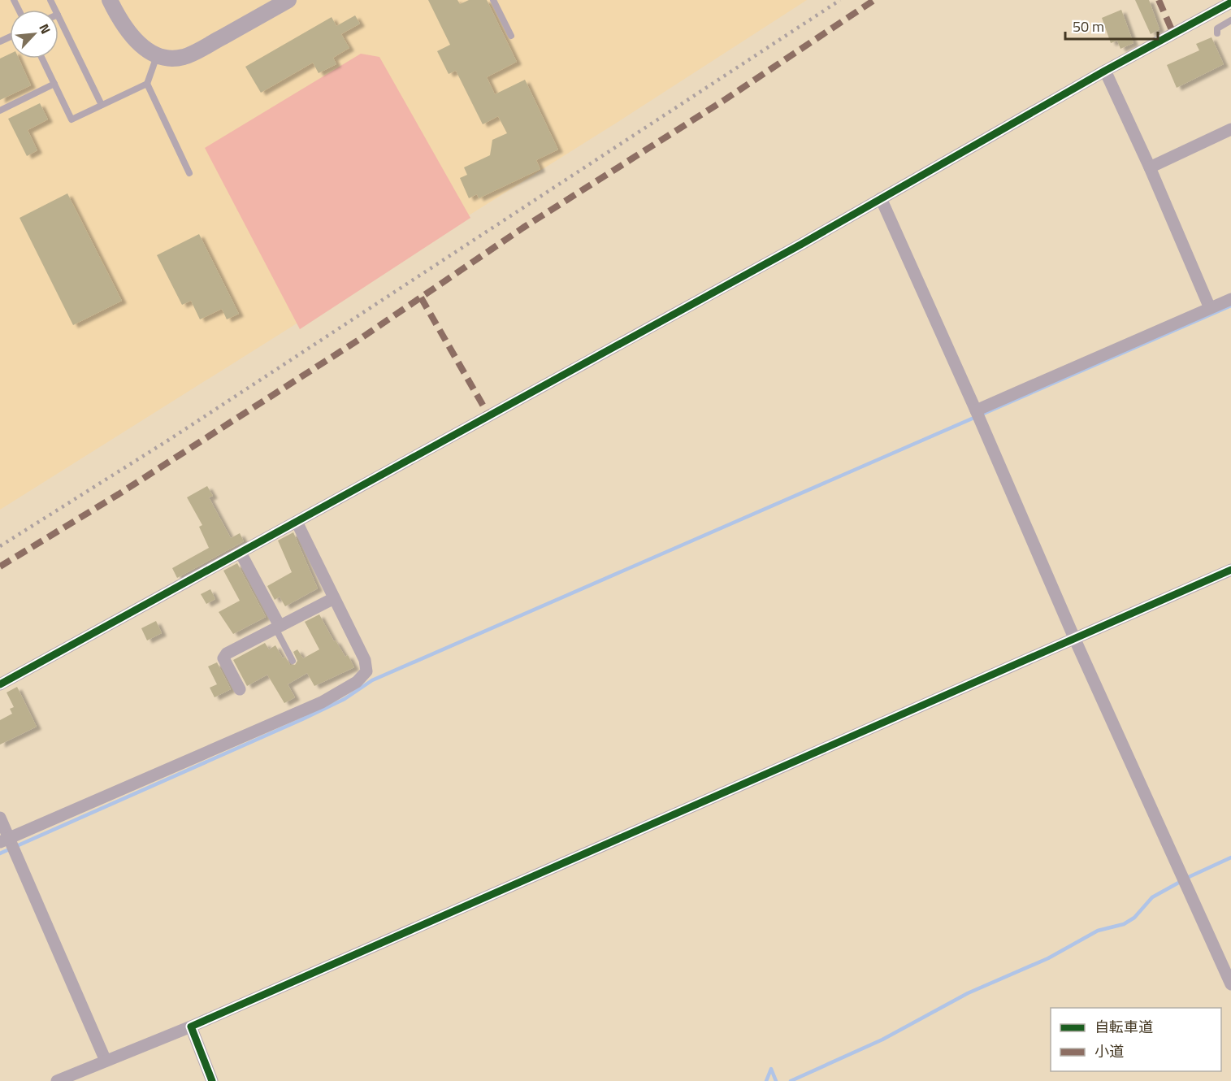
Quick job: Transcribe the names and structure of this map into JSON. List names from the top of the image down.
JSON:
{
  "legend": ["自転車道", "小道"],
  "scale_bar": "50 m",
  "north": "top right"
}
